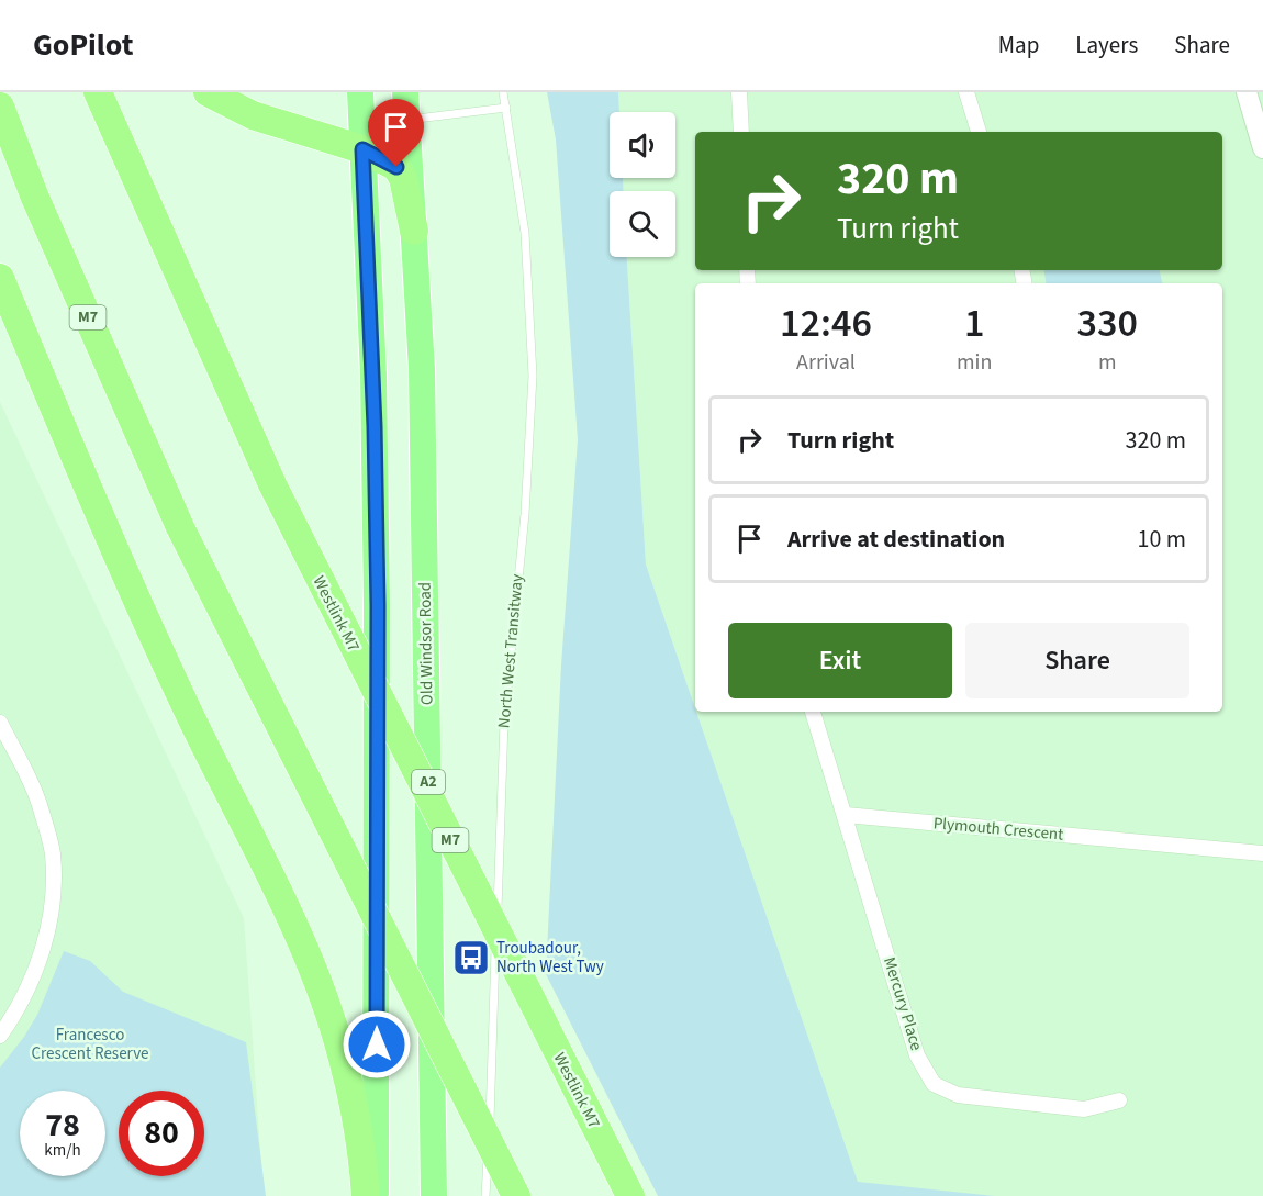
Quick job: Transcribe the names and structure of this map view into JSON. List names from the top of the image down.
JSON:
{
  "streets": {
    "highway": [
      "M7",
      "Westlink M7",
      "Old Windsor Road",
      "A2"
    ],
    "street": ["Plymouth Crescent", "Mercury Place"],
    "lane": ["North West Transitway"]
  },
  "crossings": [
    ["Plymouth Crescent", "Mercury Place"]
  ],
  "parks": ["Francesco Crescent Reserve"],
  "places": {
    "bus stop": ["Troubadour, North West Twy"]
  },
  "page": {
    "header": "GoPilot",
    "nav": ["Map", "Layers", "Share"],
    "turn": ["320 m", "Turn right"],
    "eta": [
      "12:46",
      "Arrival",
      "1",
      "min",
      "330",
      "m"
    ],
    "list": [
      {
        "name": "Turn right",
        "value": "320 m"
      },
      {
        "name": "Arrive at destination",
        "value": "10 m"
      }
    ],
    "buttons": ["Exit", "Share"],
    "speed": "78 km/h",
    "limit": "80"
  }
}
